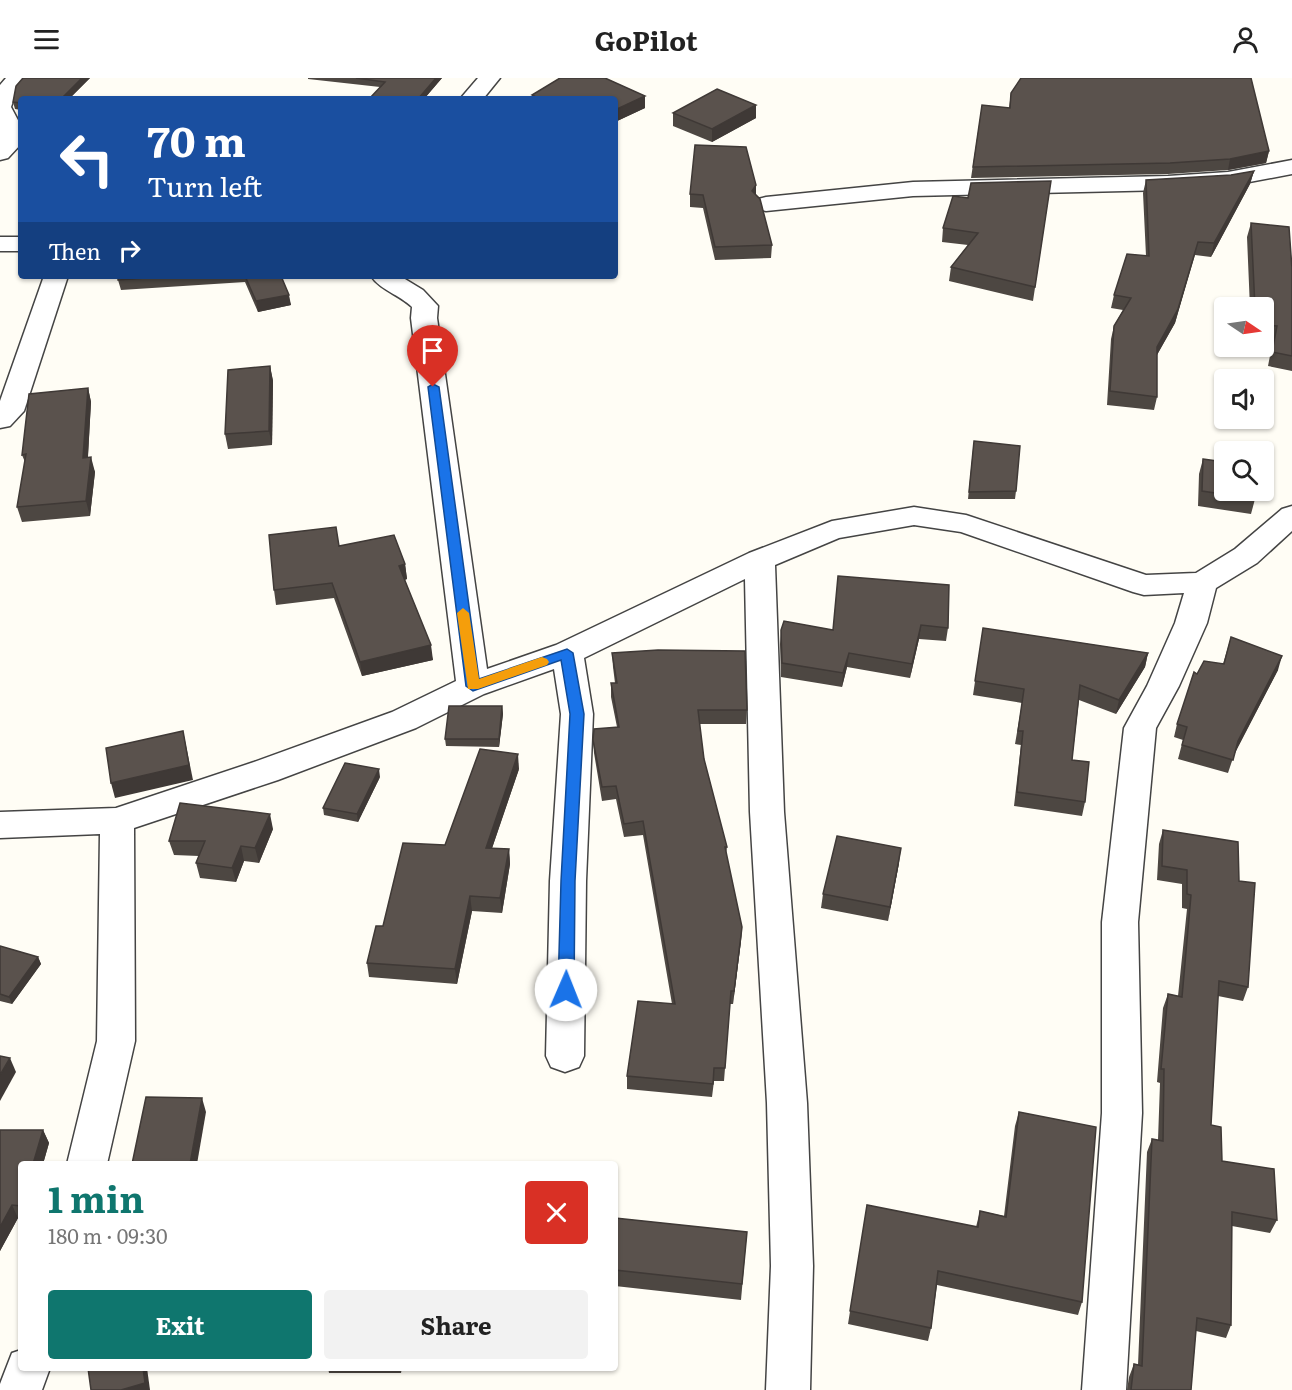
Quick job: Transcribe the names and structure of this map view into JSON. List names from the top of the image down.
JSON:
{
  "north": "right",
  "page": {
    "header": "GoPilot",
    "turn": ["70 m", "Turn left"],
    "then": "Then",
    "heading": ["1 min", "180 m · 09:30"],
    "buttons": ["Exit", "Share"]
  }
}
